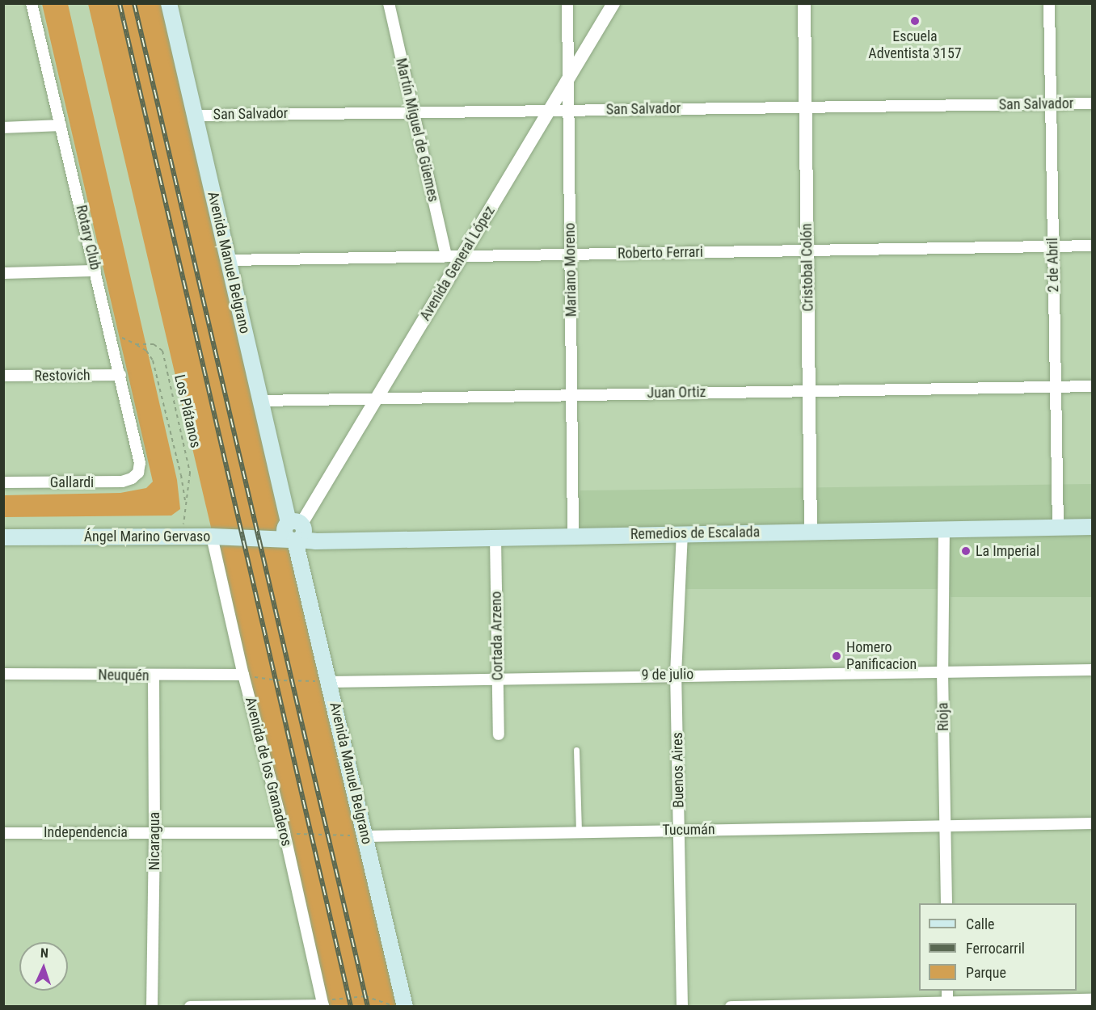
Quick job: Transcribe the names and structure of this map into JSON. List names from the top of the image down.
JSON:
{
  "streets": {
    "main road": ["Avenida Manuel Belgrano", "Remedios de Escalada", "Ángel Marino Gervaso"],
    "street": [
      "San Salvador",
      "Martín Miguel de Güemes",
      "Rotary Club",
      "Roberto Ferrari",
      "Avenida General López",
      "2 de Abril",
      "Cristobal Colón",
      "Mariano Moreno",
      "Restovich",
      "Juan Ortiz",
      "Gallardi",
      "Cortada Arzeno",
      "9 de julio",
      "Neuquén",
      "Rioja",
      "Buenos Aires",
      "Avenida de los Granaderos",
      "Tucumán",
      "Independencia",
      "Nicaragua"
    ],
    "path": ["Los Plátanos"]
  },
  "crossings": [
    ["San Salvador", "Martín Miguel de Güemes"],
    ["San Salvador", "Avenida Manuel Belgrano"],
    ["San Salvador", "Avenida General López"],
    ["San Salvador", "2 de Abril"],
    ["San Salvador", "Cristobal Colón"],
    ["San Salvador", "Mariano Moreno"],
    ["Martín Miguel de Güemes", "Roberto Ferrari"],
    ["Rotary Club", "Restovich"],
    ["Rotary Club", "Los Plátanos"],
    ["Rotary Club", "Gallardi"],
    ["Roberto Ferrari", "Avenida Manuel Belgrano"],
    ["Roberto Ferrari", "Avenida General López"],
    ["Roberto Ferrari", "2 de Abril"],
    ["Roberto Ferrari", "Cristobal Colón"],
    ["Roberto Ferrari", "Mariano Moreno"],
    ["Avenida Manuel Belgrano", "Avenida General López"],
    ["Avenida Manuel Belgrano", "Juan Ortiz"],
    ["Avenida Manuel Belgrano", "Remedios de Escalada"],
    ["Avenida Manuel Belgrano", "Ángel Marino Gervaso"],
    ["Avenida Manuel Belgrano", "9 de julio"],
    ["Avenida Manuel Belgrano", "Tucumán"],
    ["Avenida General López", "Mariano Moreno"],
    ["Avenida General López", "Juan Ortiz"],
    ["2 de Abril", "Juan Ortiz"],
    ["2 de Abril", "Remedios de Escalada"],
    ["Cristobal Colón", "Juan Ortiz"],
    ["Cristobal Colón", "Remedios de Escalada"],
    ["Mariano Moreno", "Juan Ortiz"],
    ["Mariano Moreno", "Remedios de Escalada"],
    ["Los Plátanos", "Ángel Marino Gervaso"],
    ["Remedios de Escalada", "Ángel Marino Gervaso"],
    ["Remedios de Escalada", "Cortada Arzeno"],
    ["Remedios de Escalada", "Rioja"],
    ["Remedios de Escalada", "Buenos Aires"],
    ["Ángel Marino Gervaso", "Avenida de los Granaderos"],
    ["Cortada Arzeno", "9 de julio"],
    ["9 de julio", "Rioja"],
    ["9 de julio", "Buenos Aires"],
    ["Neuquén", "Avenida de los Granaderos"],
    ["Neuquén", "Nicaragua"],
    ["Rioja", "Tucumán"],
    ["Buenos Aires", "Tucumán"],
    ["Avenida de los Granaderos", "Independencia"],
    ["Independencia", "Nicaragua"]
  ],
  "places": ["Escuela Adventista 3157", "La Imperial", "Homero Panificacion"],
  "legend": ["Calle", "Ferrocarril", "Parque"],
  "north": "top"
}
